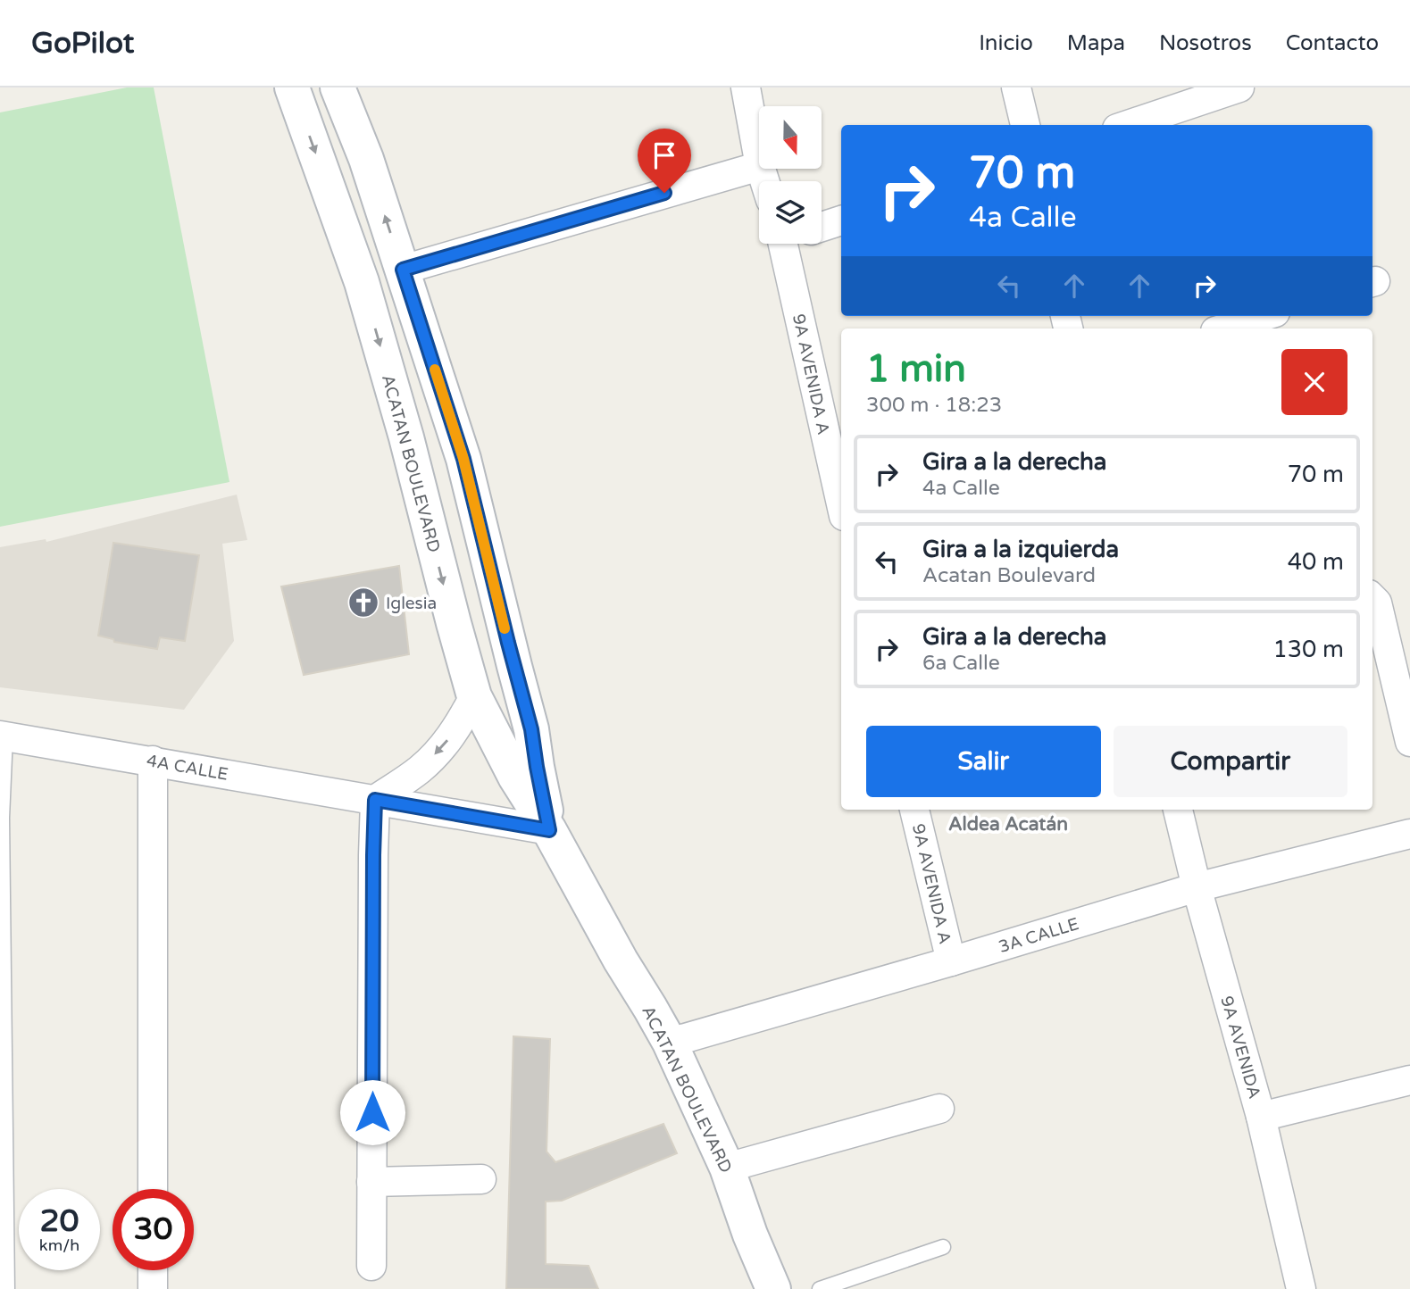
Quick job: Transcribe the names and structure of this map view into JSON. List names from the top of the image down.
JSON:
{
  "streets": {
    "main road": ["ACATAN BOULEVARD"],
    "street": [
      "9A AVENIDA A",
      "4A CALLE",
      "3A CALLE",
      "9A AVENIDA"
    ]
  },
  "crossings": [
    ["9A AVENIDA A", "3A CALLE"],
    ["ACATAN BOULEVARD", "4A CALLE"],
    ["ACATAN BOULEVARD", "3A CALLE"],
    ["3A CALLE", "9A AVENIDA"]
  ],
  "districts": ["Aldea Acatán"],
  "places": {
    "church": ["Iglesia"]
  },
  "north": "bottom",
  "page": {
    "header": "GoPilot",
    "nav": [
      "Inicio",
      "Mapa",
      "Nosotros",
      "Contacto"
    ],
    "turn": ["70 m", "4a Calle"],
    "heading": ["1 min", "300 m · 18:23"],
    "list": [
      {
        "name": "Gira a la derecha",
        "note": "4a Calle",
        "value": "70 m"
      },
      {
        "name": "Gira a la izquierda",
        "note": "Acatan Boulevard",
        "value": "40 m"
      },
      {
        "name": "Gira a la derecha",
        "note": "6a Calle",
        "value": "130 m"
      }
    ],
    "buttons": ["Salir", "Compartir"],
    "speed": "20 km/h",
    "limit": "30"
  }
}
